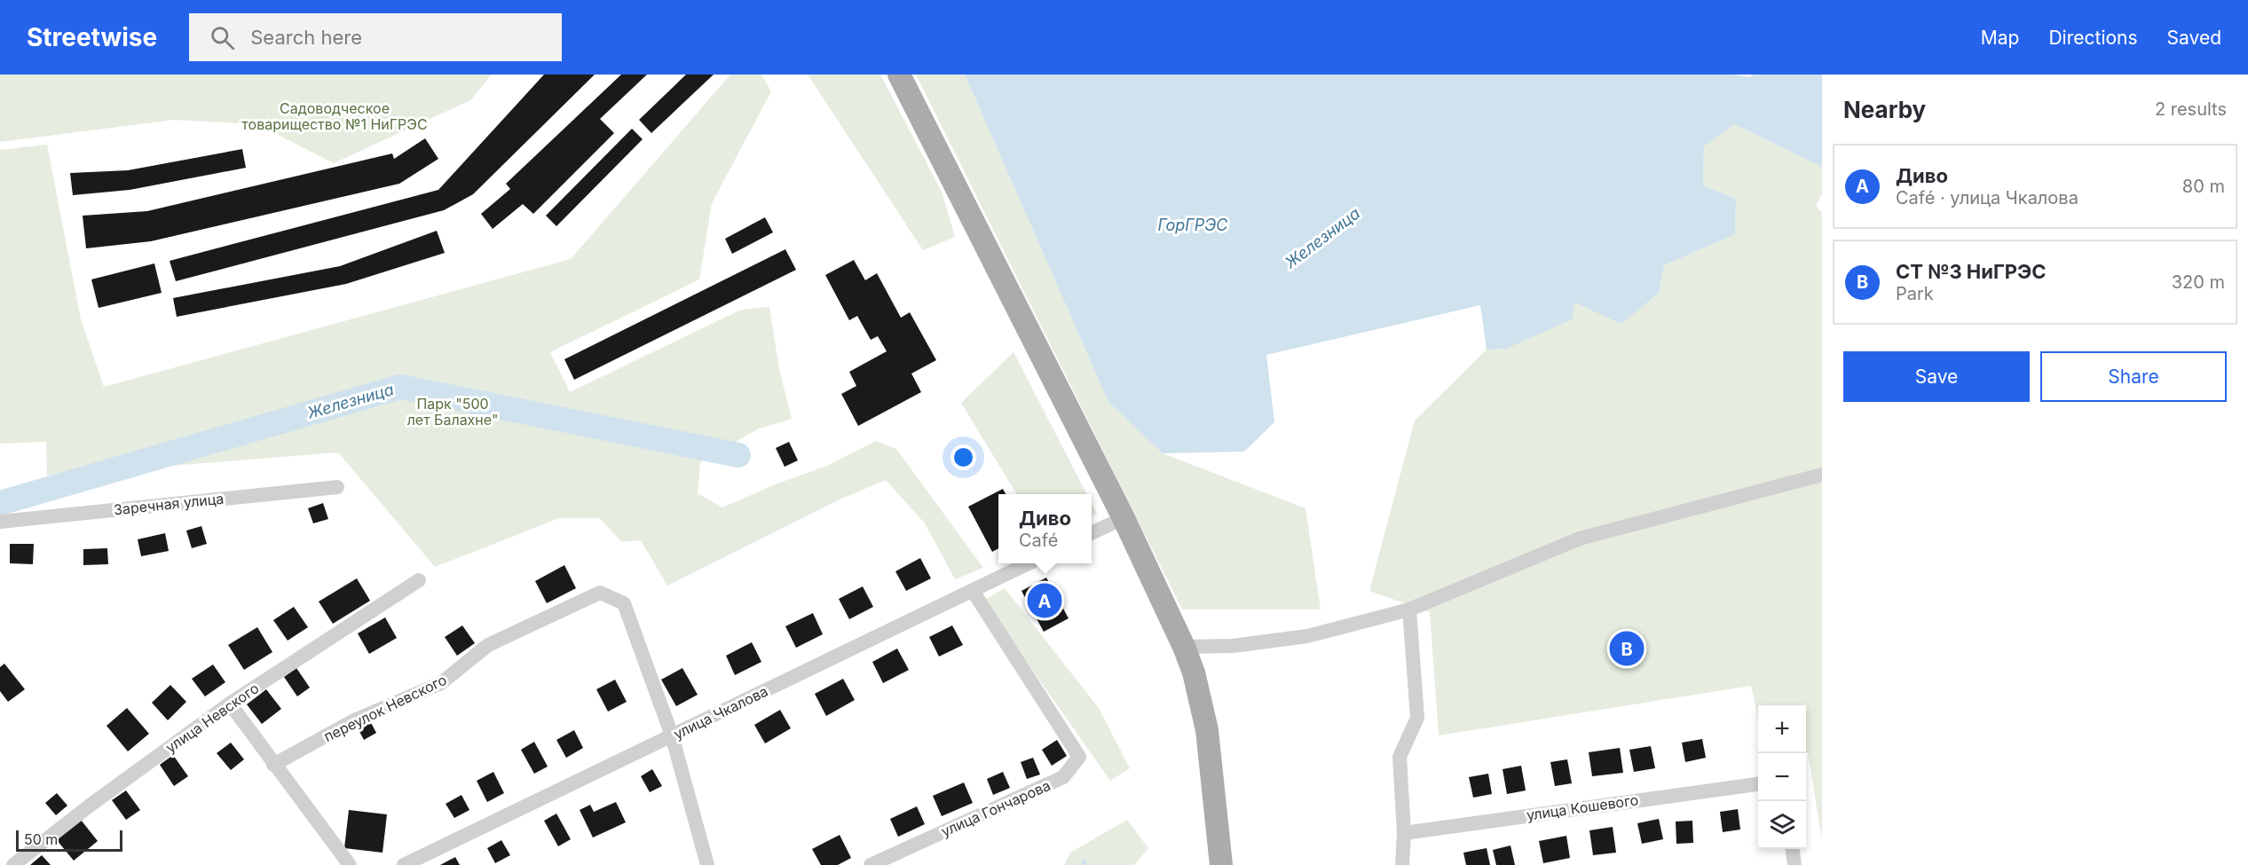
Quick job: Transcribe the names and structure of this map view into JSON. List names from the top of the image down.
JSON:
{
  "streets": {
    "street": [
      "Заречная улица",
      "переулок Невского",
      "улица Чкалова",
      "улица Невского",
      "улица Кошевого",
      "улица Гончарова"
    ]
  },
  "crossings": [
    ["переулок Невского", "улица Чкалова"],
    ["улица Чкалова", "улица Гончарова"]
  ],
  "water": ["ГорГРЭС", "Железница"],
  "parks": ["Садоводческое товарищество №1 НиГРЭС", "Парк \"500 лет Балахне\""],
  "scale_bar": "50 m",
  "page": {
    "header": "Streetwise",
    "search": "Search here",
    "nav": ["Map", "Directions", "Saved"],
    "heading": ["Nearby", "2 results"],
    "list": [
      {
        "mark": "A",
        "name": "Диво",
        "note": "Café · улица Чкалова",
        "value": "80 m"
      },
      {
        "mark": "B",
        "name": "СТ №3 НиГРЭС",
        "note": "Park",
        "value": "320 m"
      }
    ],
    "buttons": ["Save", "Share"],
    "popup": ["Диво", "Café"],
    "pins": ["A", "B"],
    "map_buttons": ["+", "−"],
    "scale": "50 m"
  }
}
